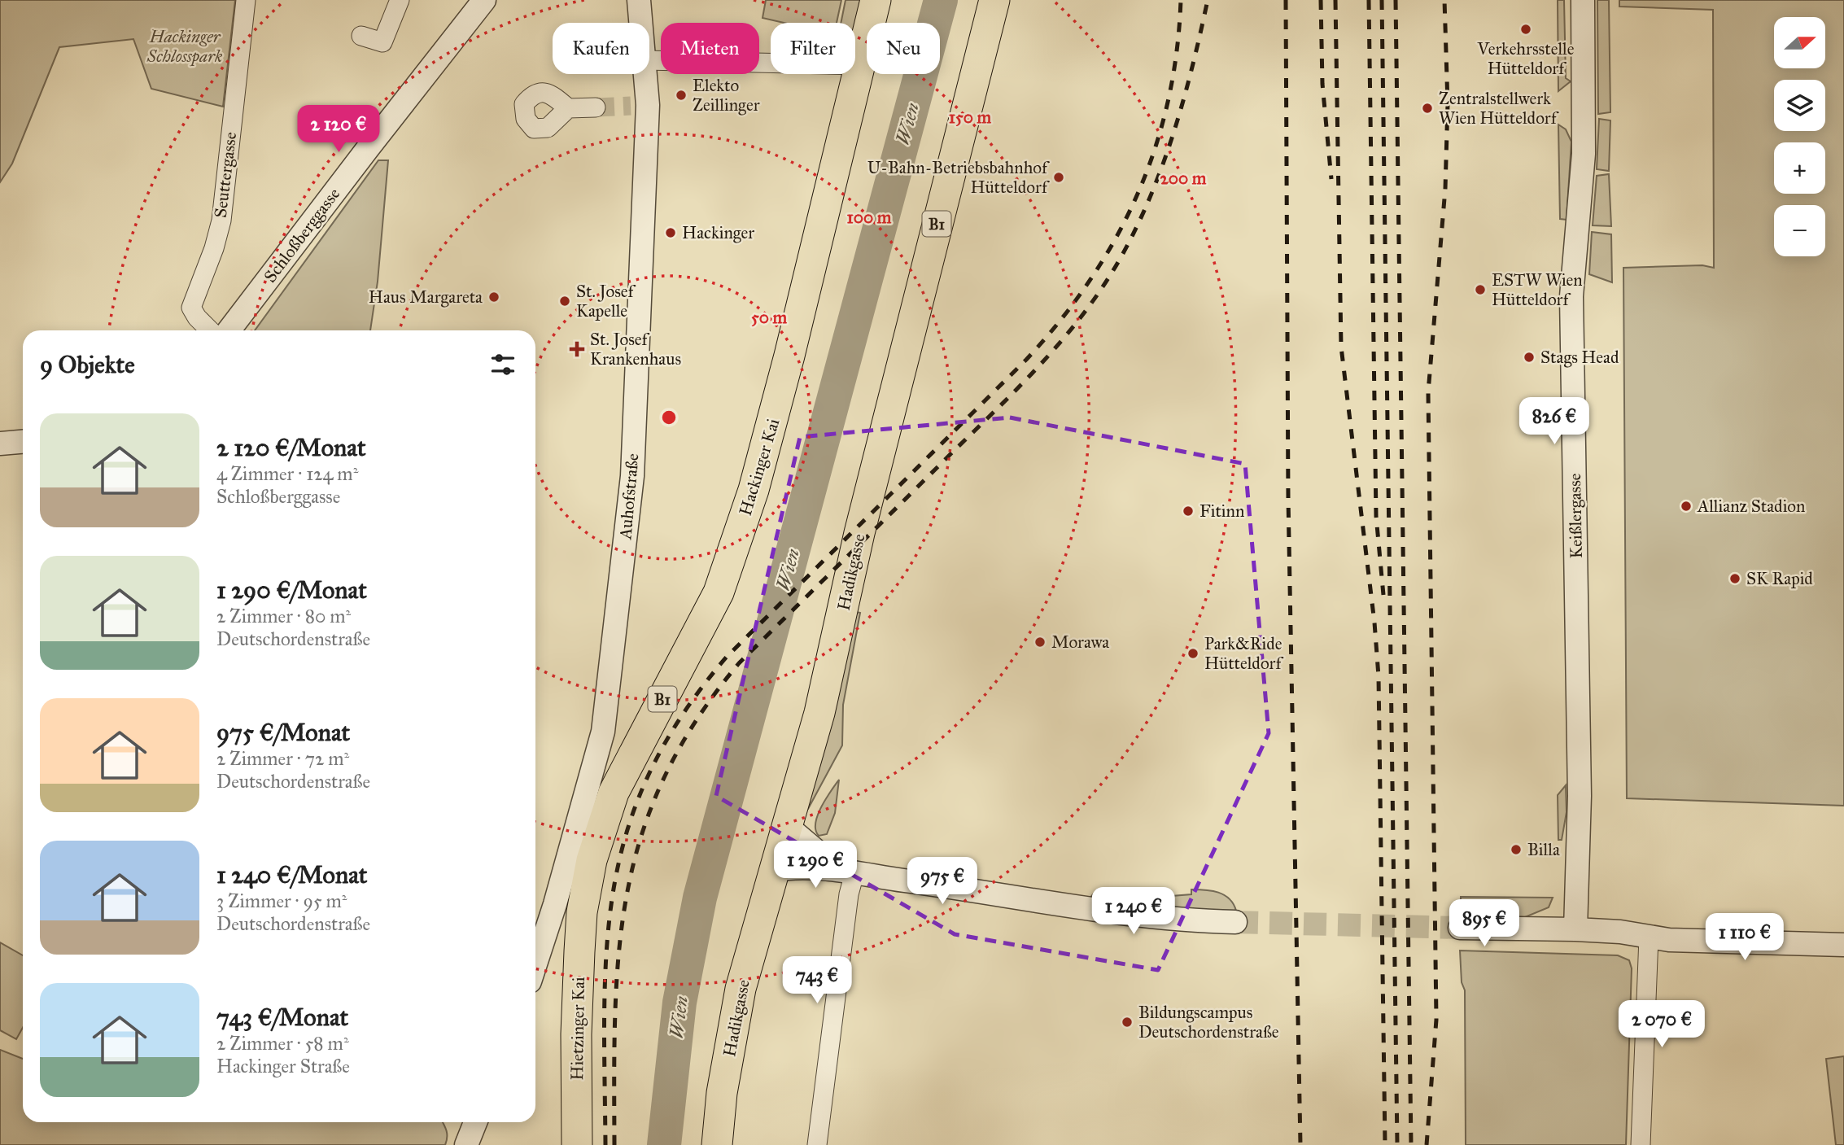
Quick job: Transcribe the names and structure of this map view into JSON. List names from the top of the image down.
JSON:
{
  "streets": {
    "main road": [
      "B1",
      "Hackinger Kai",
      "Hadikgasse",
      "Hietzinger Kai"
    ],
    "street": [
      "Seuttergasse",
      "Schloßberggasse",
      "Auhofstraße",
      "Keißlergasse"
    ]
  },
  "crossings": [
    ["Hackinger Kai", "Hietzinger Kai"]
  ],
  "water": ["Wien"],
  "parks": ["Hackinger Schlosspark"],
  "places": {
    "other": [
      "Verkehrsstelle Hütteldorf",
      "Elekto Zeillinger",
      "Zentralstellwerk Wien Hütteldorf",
      "U-Bahn-Betriebsbahnhof Hütteldorf",
      "Hackinger",
      "ESTW Wien Hütteldorf",
      "Haus Margareta",
      "St. Josef Kapelle",
      "Stags Head",
      "Allianz Stadion",
      "Fitinn",
      "SK Rapid",
      "Morawa",
      "Park&Ride Hütteldorf",
      "Billa",
      "Bildungscampus Deutschordenstraße"
    ],
    "health": ["St. Josef Krankenhaus"]
  },
  "north": "right",
  "page": {
    "map_buttons": ["+", "−"],
    "chip": [
      "Kaufen",
      "Mieten",
      "Filter",
      "Neu"
    ],
    "price": [
      "2 120 €",
      "826 €",
      "1 290 €",
      "975 €",
      "1 240 €",
      "895 €",
      "1 110 €",
      "743 €",
      "2 070 €"
    ],
    "heading": "9 Objekte",
    "list": [
      {
        "name": "2 120 €/Monat",
        "note": "4 Zimmer · 124 m² · Schloßberggasse"
      },
      {
        "name": "1 290 €/Monat",
        "note": "2 Zimmer · 80 m² · Deutschordenstraße"
      },
      {
        "name": "975 €/Monat",
        "note": "2 Zimmer · 72 m² · Deutschordenstraße"
      },
      {
        "name": "1 240 €/Monat",
        "note": "3 Zimmer · 95 m² · Deutschordenstraße"
      },
      {
        "name": "743 €/Monat",
        "note": "2 Zimmer · 58 m² · Hackinger Straße"
      }
    ]
  },
  "rings": [
    "150 m",
    "200 m",
    "100 m",
    "50 m"
  ]
}
